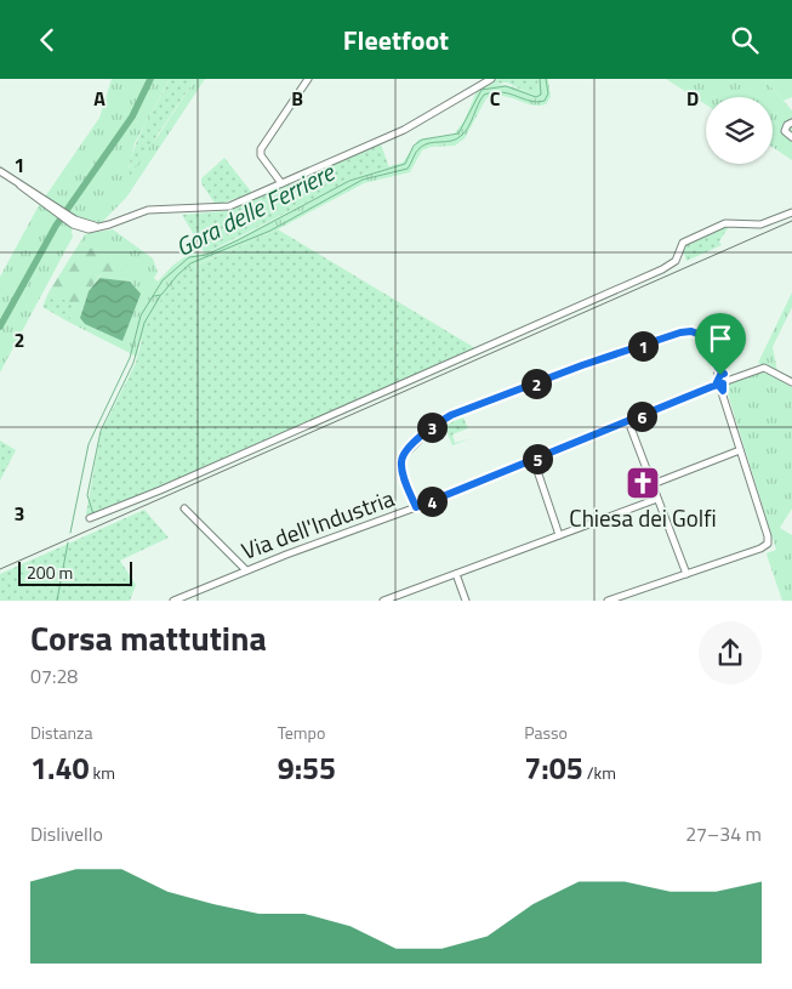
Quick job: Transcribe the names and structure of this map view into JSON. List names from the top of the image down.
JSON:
{
  "streets": {
    "street": ["Via dell'Industria"]
  },
  "water": ["Gora delle Ferriere"],
  "places": {
    "church": ["Chiesa dei Golfi"]
  },
  "scale_bar": "200 m",
  "page": {
    "header": "Fleetfoot",
    "pins": [
      "1",
      "2",
      "6",
      "3",
      "5",
      "4"
    ],
    "scale": "200 m",
    "heading": ["Corsa mattutina", "07:28"],
    "stats": [
      ["Distanza", "1.40 km"],
      ["Tempo", "9:55"],
      ["Passo", "7:05 /km"]
    ],
    "chart": ["Dislivello", "27–34 m"]
  },
  "grid": {
    "columns": [
      "A",
      "B",
      "C",
      "D"
    ],
    "rows": ["1", "2", "3"]
  }
}
